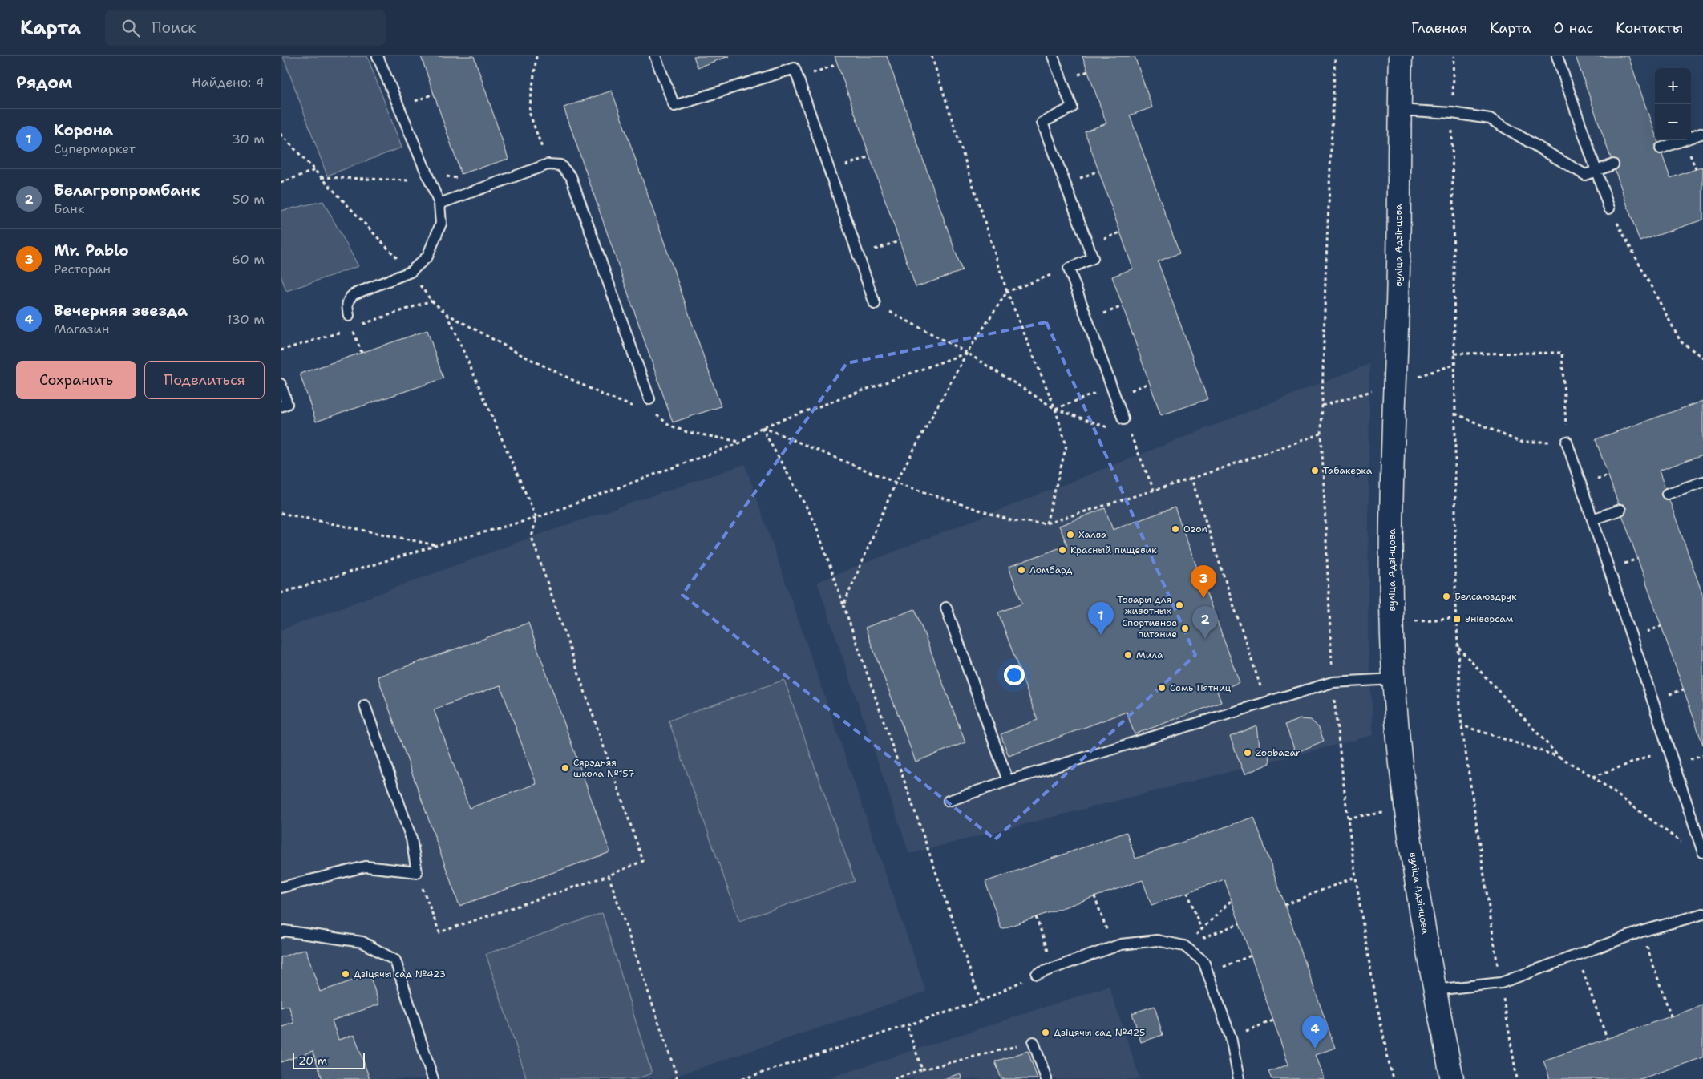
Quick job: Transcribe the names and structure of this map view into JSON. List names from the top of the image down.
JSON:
{
  "streets": {
    "main road": ["вуліца Адзінцова"]
  },
  "places": {
    "other": [
      "Табакерка",
      "Ozon",
      "Халва",
      "Красный пищевик",
      "Ломбард",
      "Белсаюздрук",
      "Товары для животных",
      "Спортивное питание",
      "Мила",
      "Семь Пятниц",
      "Zoobazar",
      "Сярэдняя школа №157",
      "Дзіцячы сад №423",
      "Дзіцячы сад №425"
    ],
    "transit": ["Універсам"]
  },
  "scale_bar": "20 m",
  "page": {
    "header": "Карта",
    "search": "Поиск",
    "nav": [
      "Главная",
      "Карта",
      "О нас",
      "Контакты"
    ],
    "heading": ["Рядом", "Найдено: 4"],
    "map_buttons": ["+", "−"],
    "list": [
      {
        "mark": "1",
        "name": "Корона",
        "note": "Супермаркет",
        "value": "30 m"
      },
      {
        "mark": "2",
        "name": "Белагропромбанк",
        "note": "Банк",
        "value": "50 m"
      },
      {
        "mark": "3",
        "name": "Mr. Pablo",
        "note": "Ресторан",
        "value": "60 m"
      },
      {
        "mark": "4",
        "name": "Вечерняя звезда",
        "note": "Магазин",
        "value": "130 m"
      }
    ],
    "buttons": ["Сохранить", "Поделиться"],
    "pins": [
      "3",
      "1",
      "2",
      "4"
    ],
    "scale": "20 m"
  }
}
